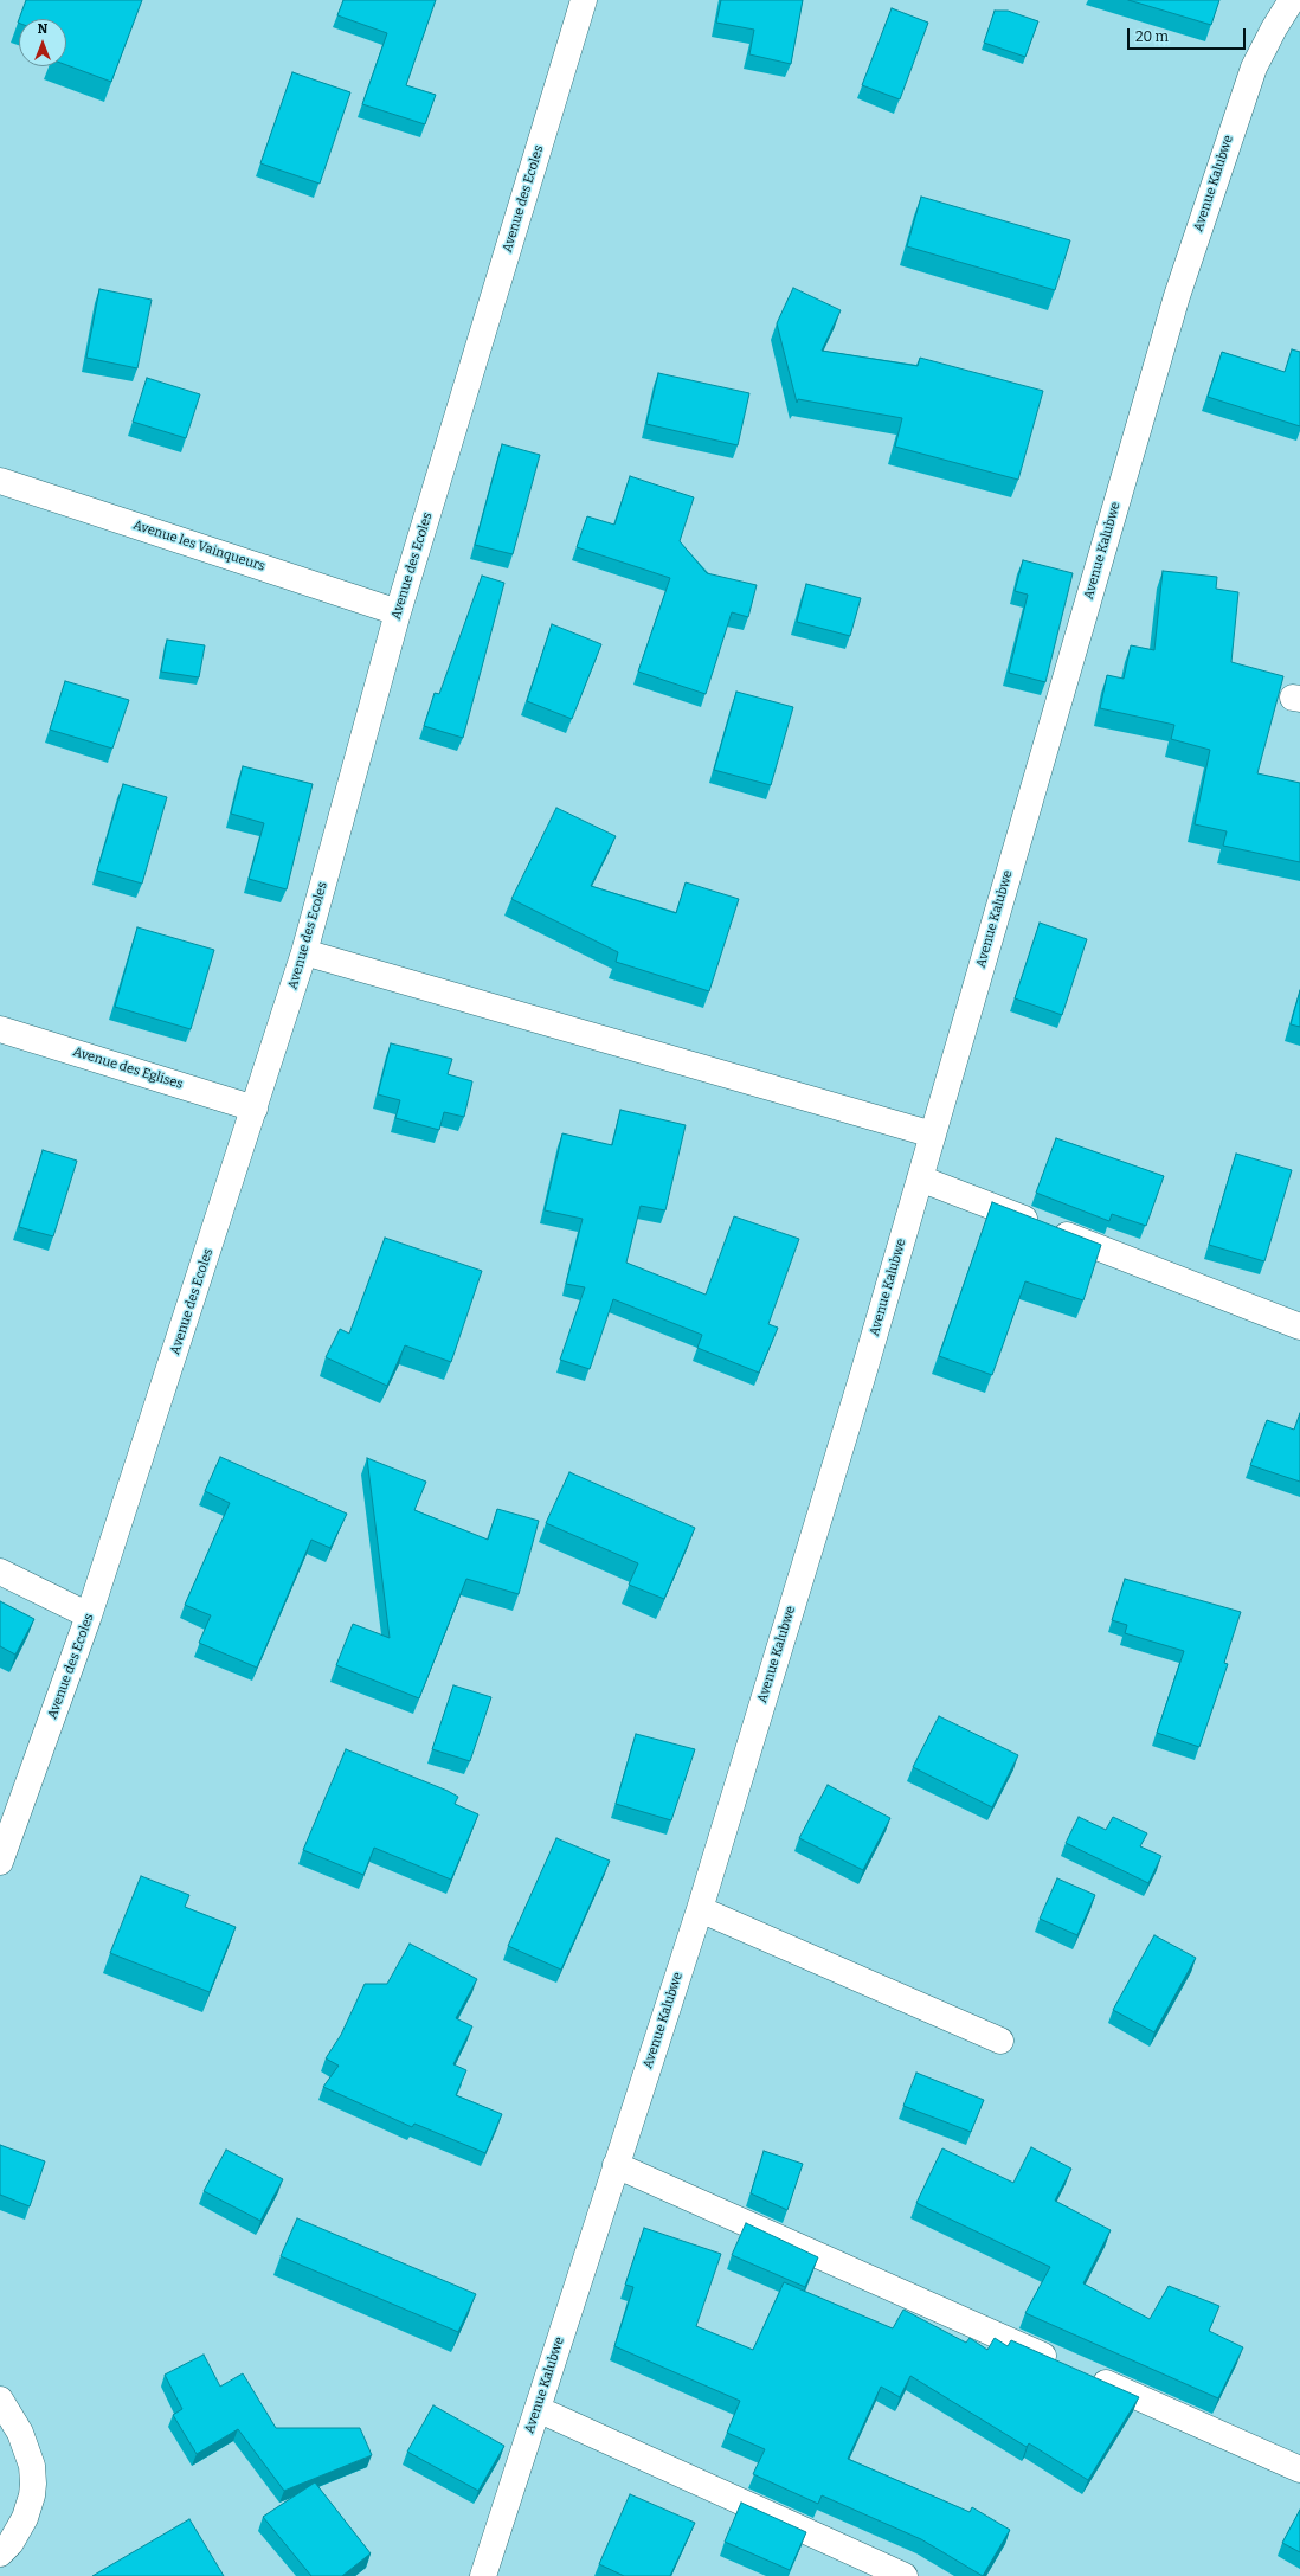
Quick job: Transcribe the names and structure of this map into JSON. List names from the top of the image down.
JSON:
{
  "streets": {
    "street": [
      "Avenue Kalubwe",
      "Avenue des Ecoles",
      "Avenue les Vainqueurs",
      "Avenue des Eglises"
    ]
  },
  "crossings": [
    ["Avenue des Ecoles", "Avenue les Vainqueurs"],
    ["Avenue des Ecoles", "Avenue des Eglises"]
  ],
  "scale_bar": "20 m",
  "north": "top"
}
